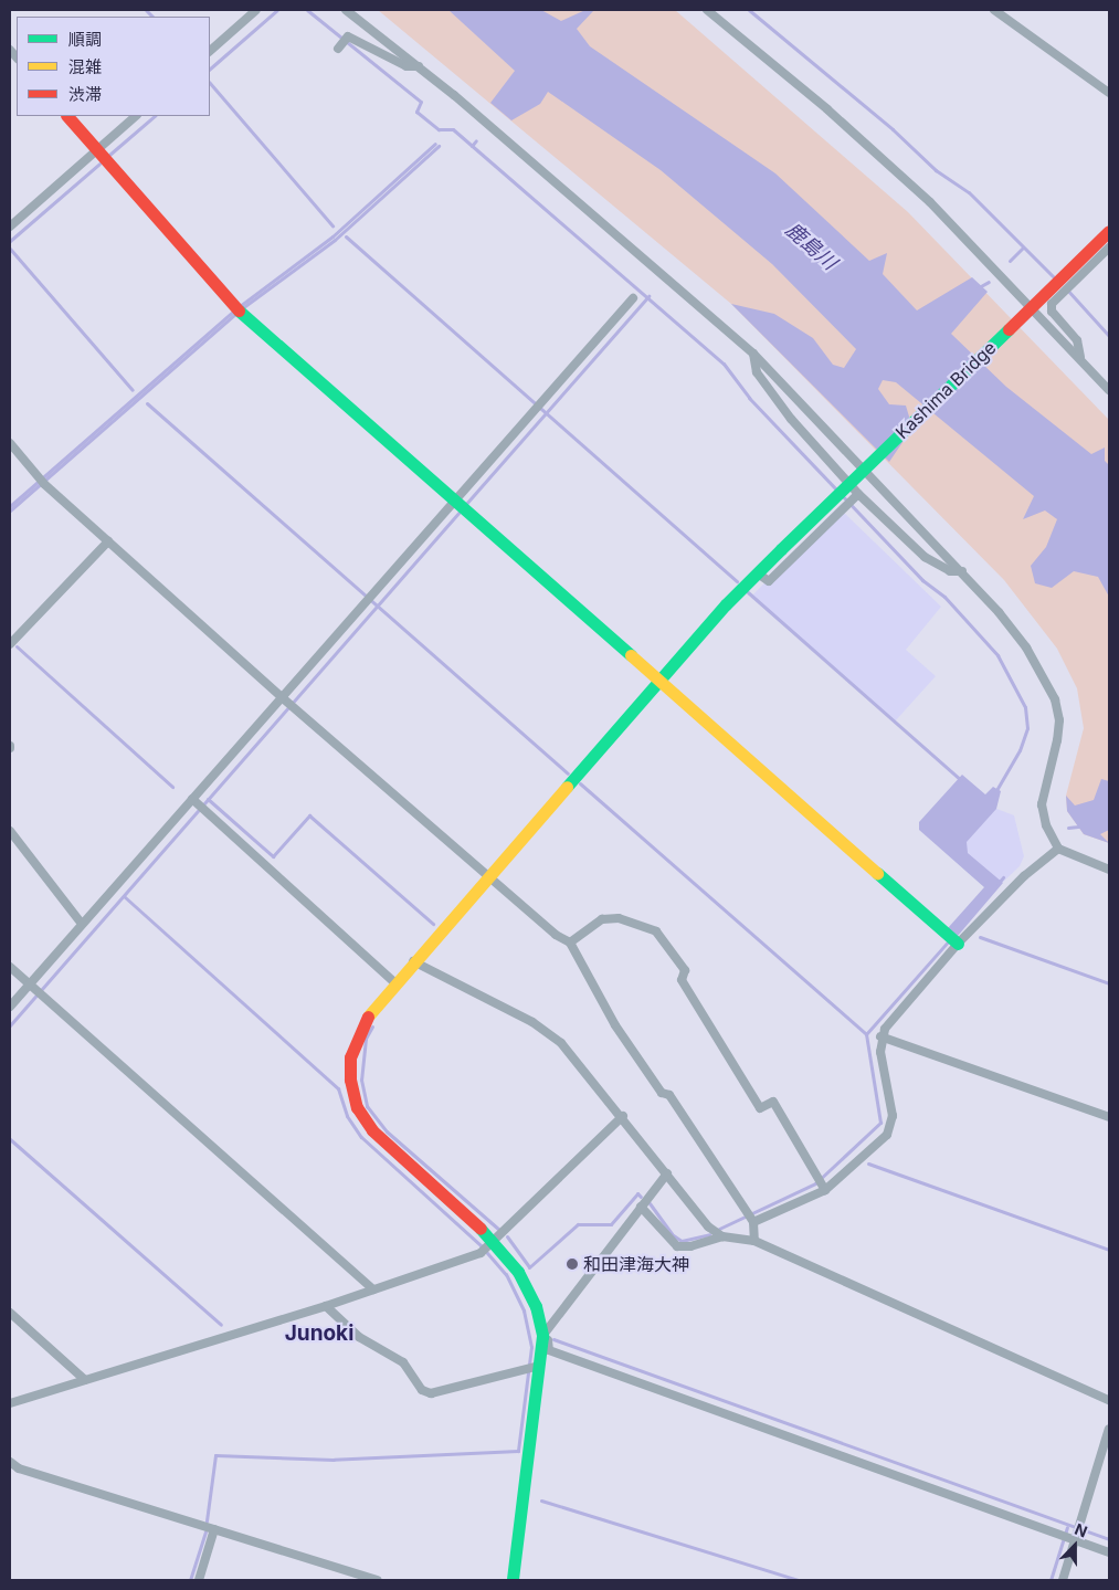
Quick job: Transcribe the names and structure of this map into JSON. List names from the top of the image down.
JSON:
{
  "streets": {
    "street": ["Kashima Bridge"]
  },
  "districts": ["Junoki"],
  "water": ["鹿島川"],
  "places": ["和田津海大神"],
  "legend": ["順調", "混雑", "渋滞"],
  "north": "top"
}
